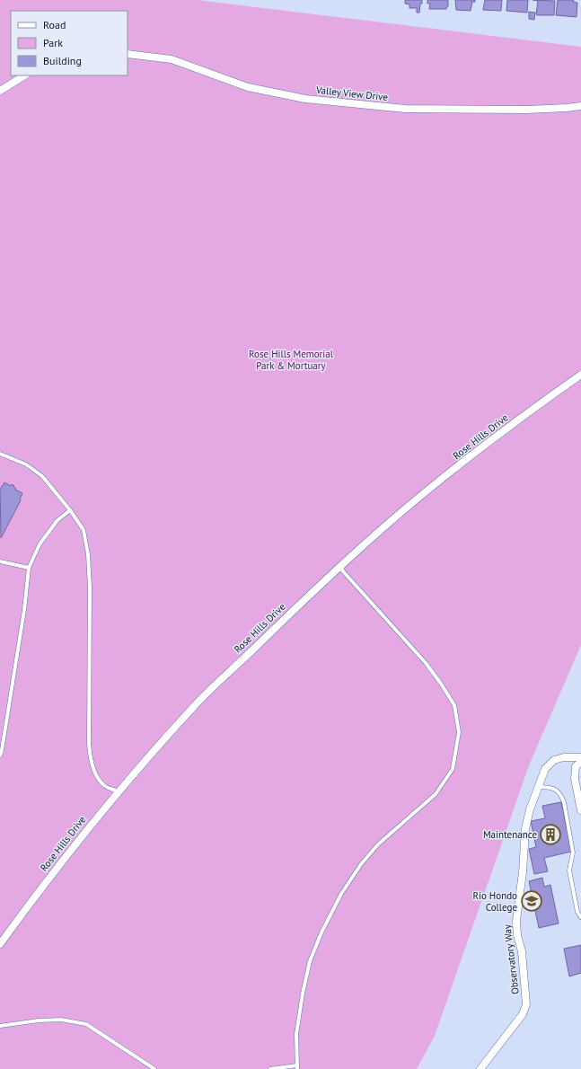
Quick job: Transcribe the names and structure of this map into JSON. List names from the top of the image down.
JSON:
{
  "streets": {
    "street": ["Valley View Drive", "Rose Hills Drive", "Observatory Way"]
  },
  "parks": ["Rose Hills Memorial Park & Mortuary"],
  "places": {
    "building": ["Maintenance"],
    "school or university": ["Rio Hondo College"]
  },
  "legend": ["Road", "Park", "Building"]
}
